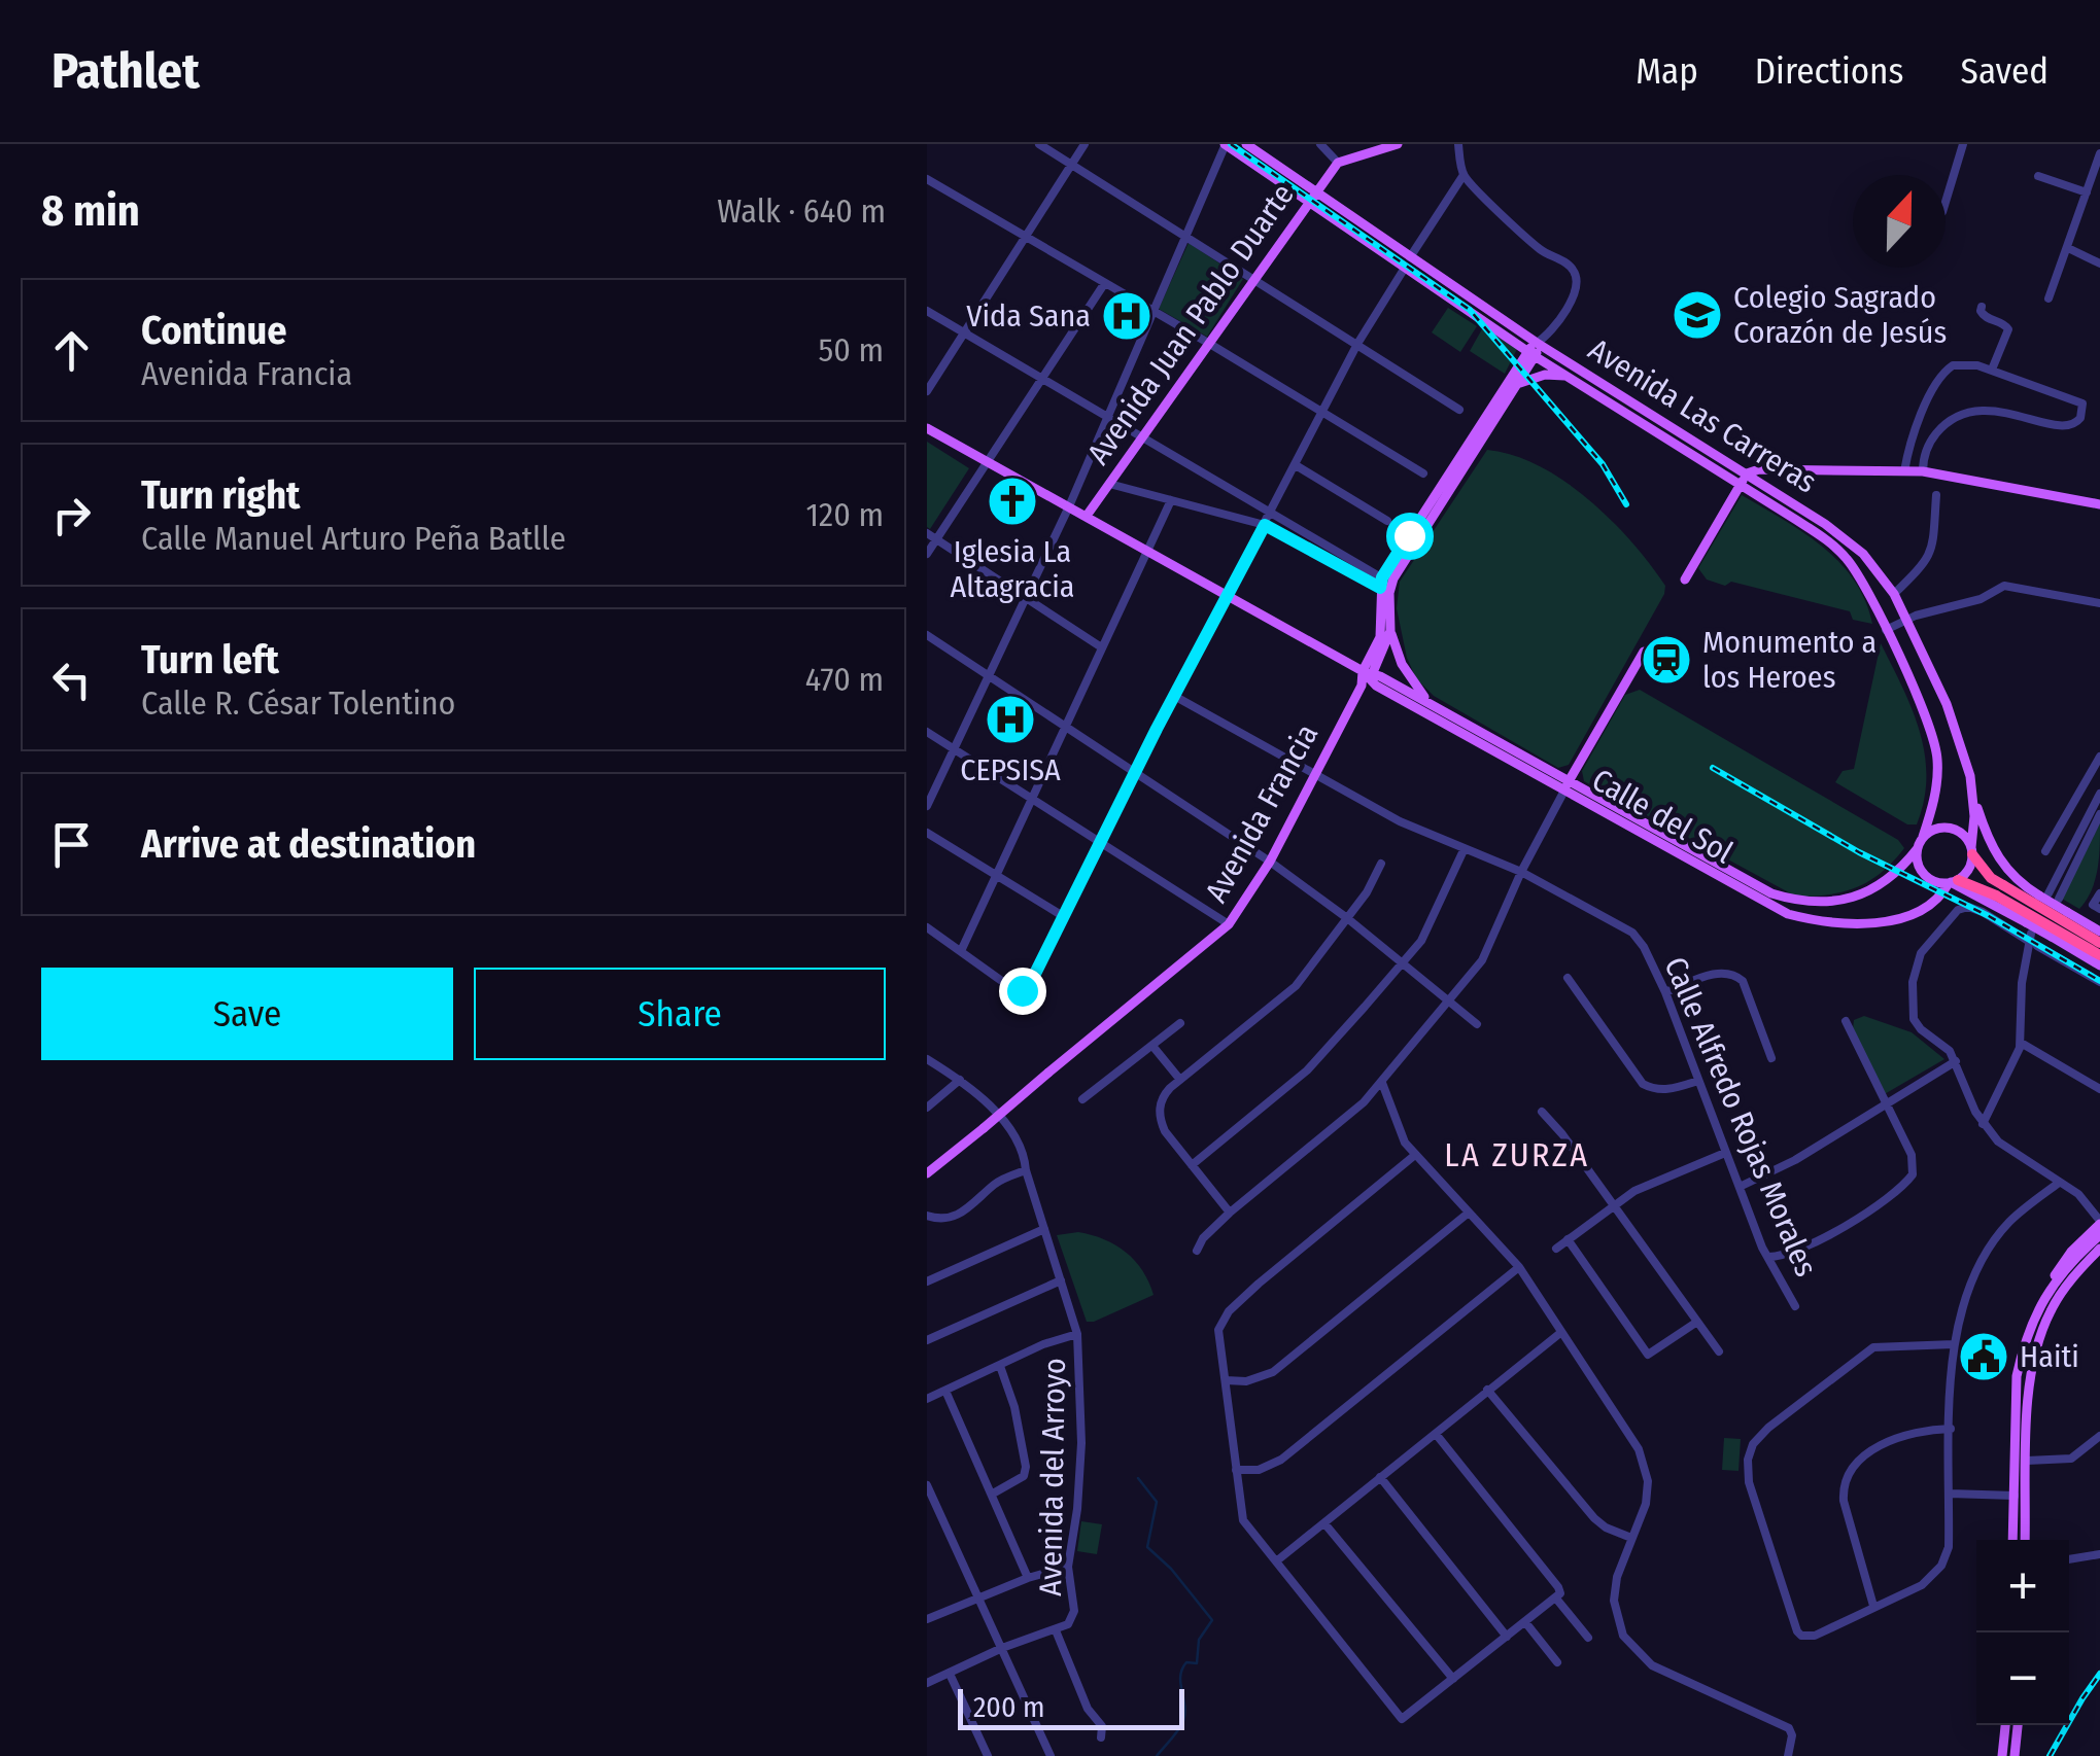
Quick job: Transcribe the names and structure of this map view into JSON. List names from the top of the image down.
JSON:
{
  "streets": {
    "main road": [
      "Avenida Juan Pablo Duarte",
      "Avenida Las Carreras",
      "Avenida Francia",
      "Calle del Sol"
    ],
    "street": ["Calle Alfredo Rojas Morales", "Avenida del Arroyo"]
  },
  "crossings": [
    ["Avenida Juan Pablo Duarte", "Avenida Las Carreras"],
    ["Avenida Juan Pablo Duarte", "Calle del Sol"],
    ["Avenida Las Carreras", "Calle del Sol"],
    ["Avenida Francia", "Calle del Sol"],
    ["Avenida Francia", "Calle Alfredo Rojas Morales"]
  ],
  "districts": ["LA ZURZA"],
  "places": {
    "school or university": ["Colegio Sagrado Corazón de Jesús"],
    "hospital": ["Vida Sana", "CEPSISA"],
    "church": ["Iglesia La Altagracia"],
    "station": ["Monumento a los Heroes"],
    "public building": ["Haiti"]
  },
  "scale_bar": "200 m",
  "north": "top",
  "page": {
    "header": "Pathlet",
    "nav": ["Map", "Directions", "Saved"],
    "heading": ["8 min", "Walk · 640 m"],
    "list": [
      ["Continue", "Avenida Francia", "50 m"],
      ["Turn right", "Calle Manuel Arturo Peña Batlle", "120 m"],
      ["Turn left", "Calle R. César Tolentino", "470 m"],
      "Arrive at destination"
    ],
    "buttons": ["Save", "Share"],
    "map_buttons": ["+", "−"],
    "scale": "200 m"
  }
}
